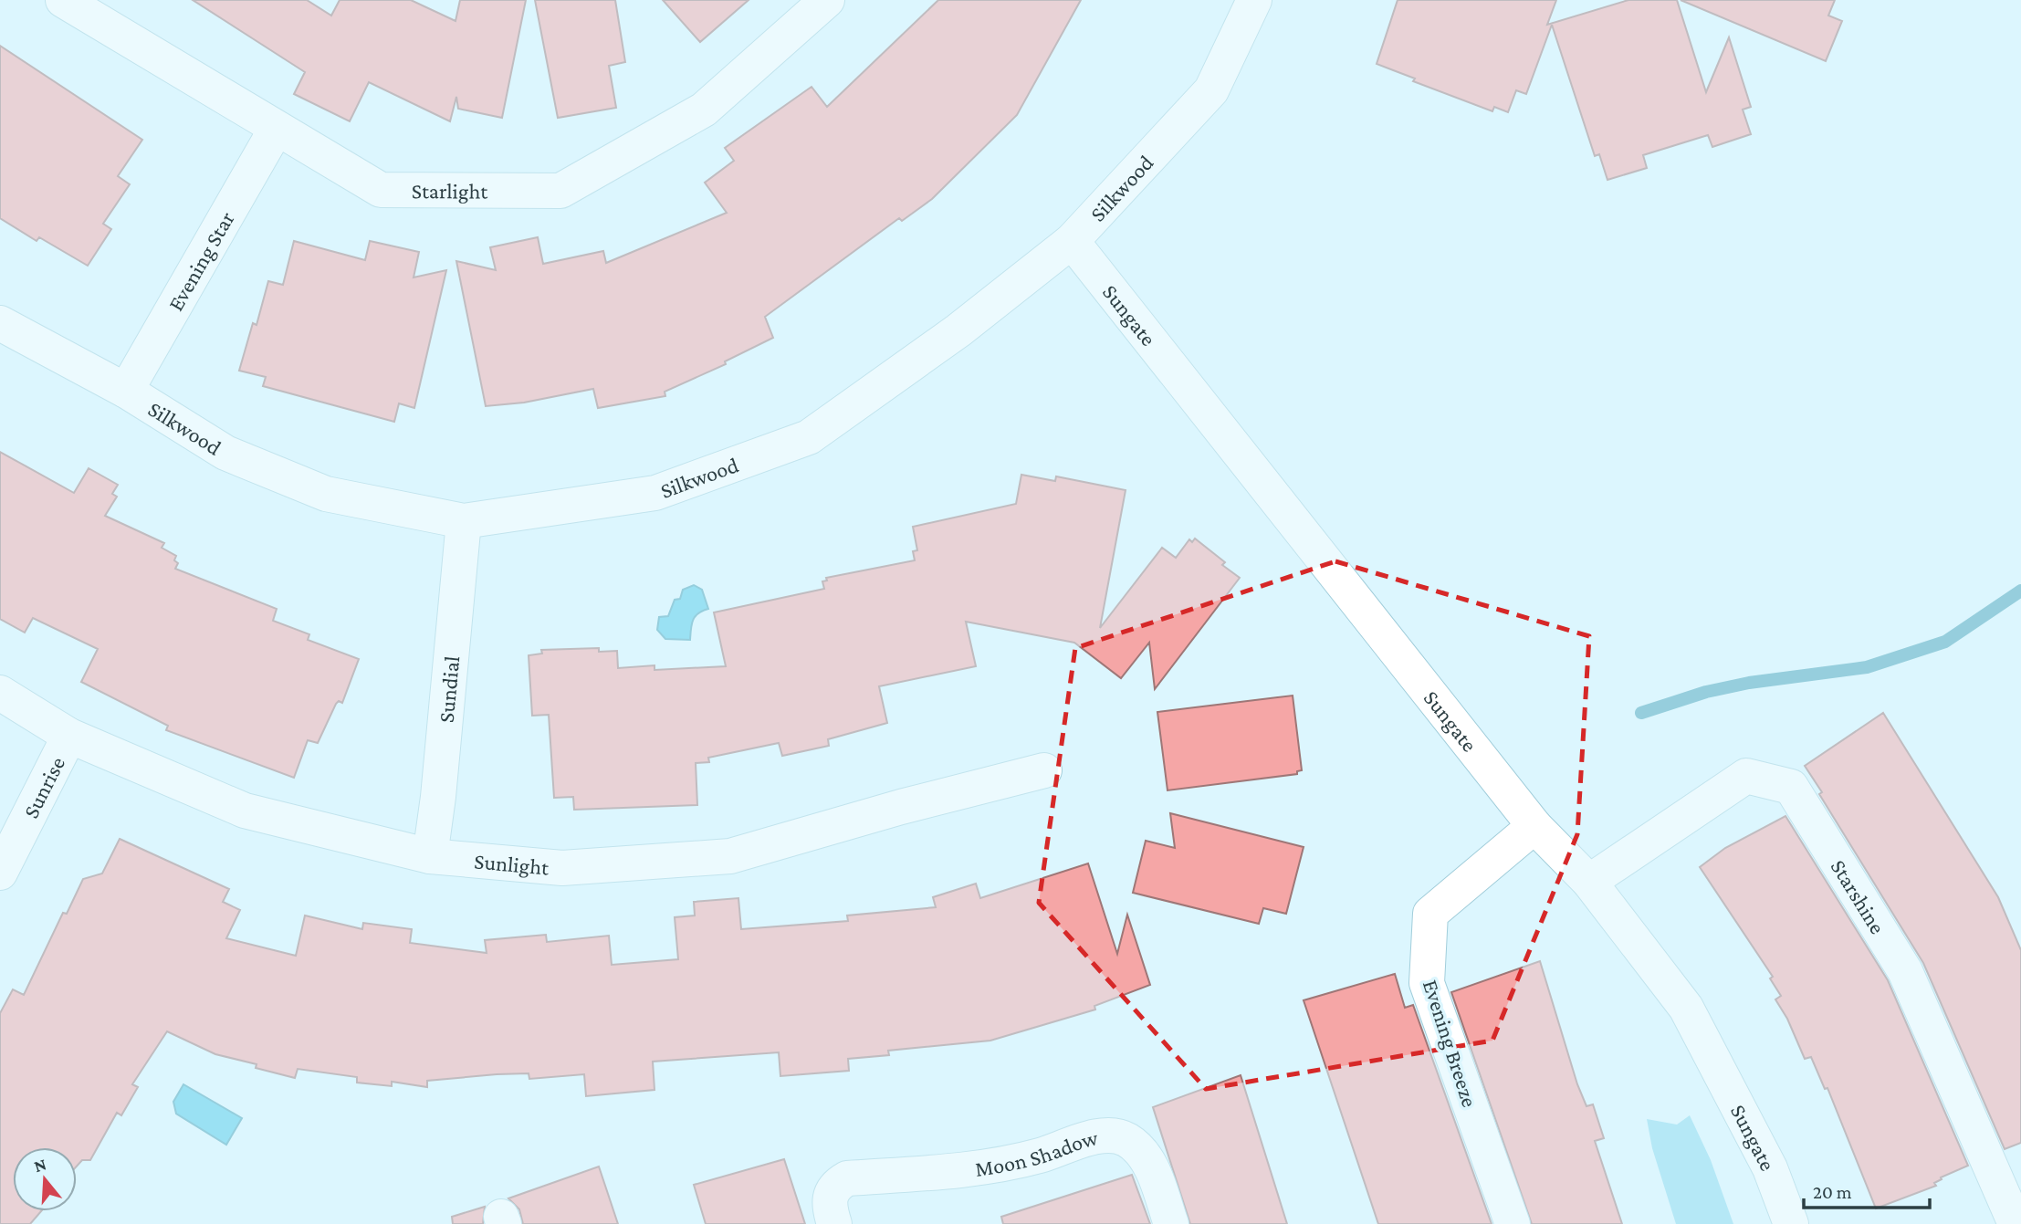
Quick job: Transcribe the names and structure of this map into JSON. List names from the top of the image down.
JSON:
{
  "streets": {
    "street": [
      "Silkwood",
      "Starlight",
      "Evening Star",
      "Sungate",
      "Sundial",
      "Sunrise",
      "Sunlight",
      "Starshine",
      "Evening Breeze",
      "Moon Shadow"
    ]
  },
  "crossings": [
    ["Silkwood", "Evening Star"],
    ["Silkwood", "Sungate"],
    ["Silkwood", "Sundial"],
    ["Starlight", "Evening Star"],
    ["Sungate", "Starshine"],
    ["Sungate", "Evening Breeze"],
    ["Sundial", "Sunlight"],
    ["Sunrise", "Sunlight"]
  ],
  "scale_bar": "20 m",
  "north": "top"
}
